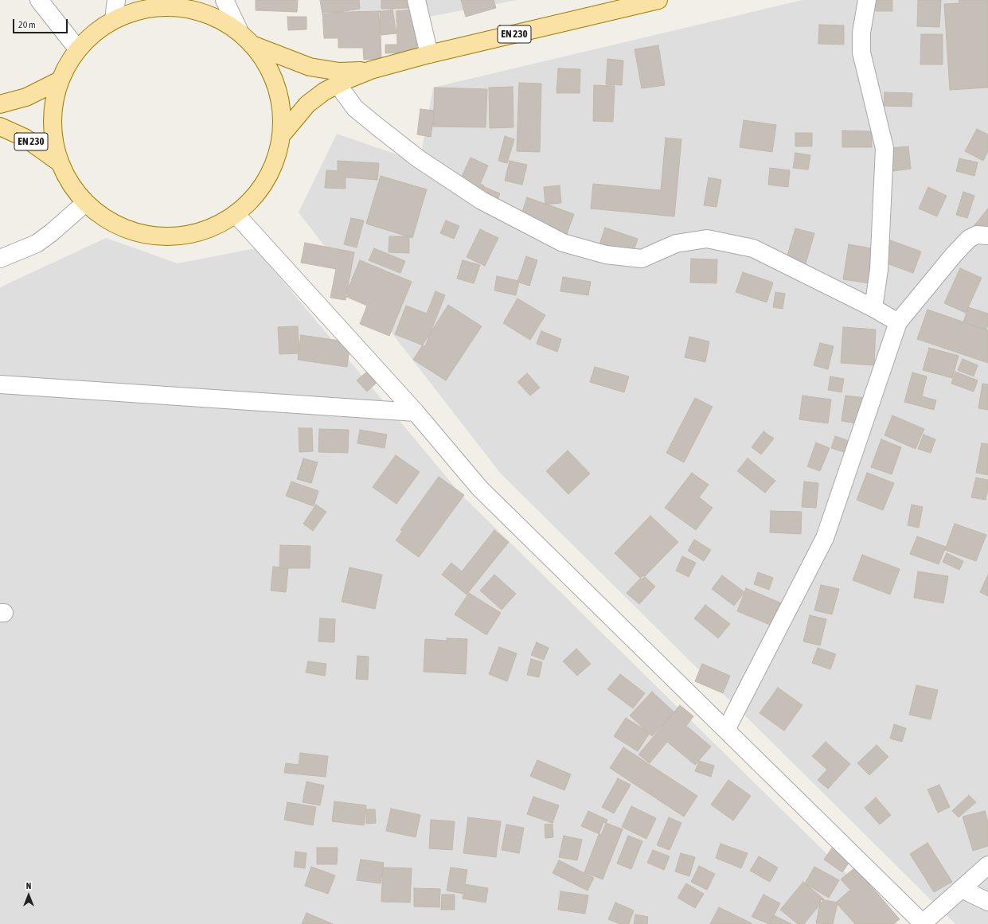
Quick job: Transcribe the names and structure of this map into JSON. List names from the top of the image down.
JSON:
{
  "streets": {
    "main road": ["EN 230"]
  },
  "scale_bar": "20 m",
  "north": "top"
}
